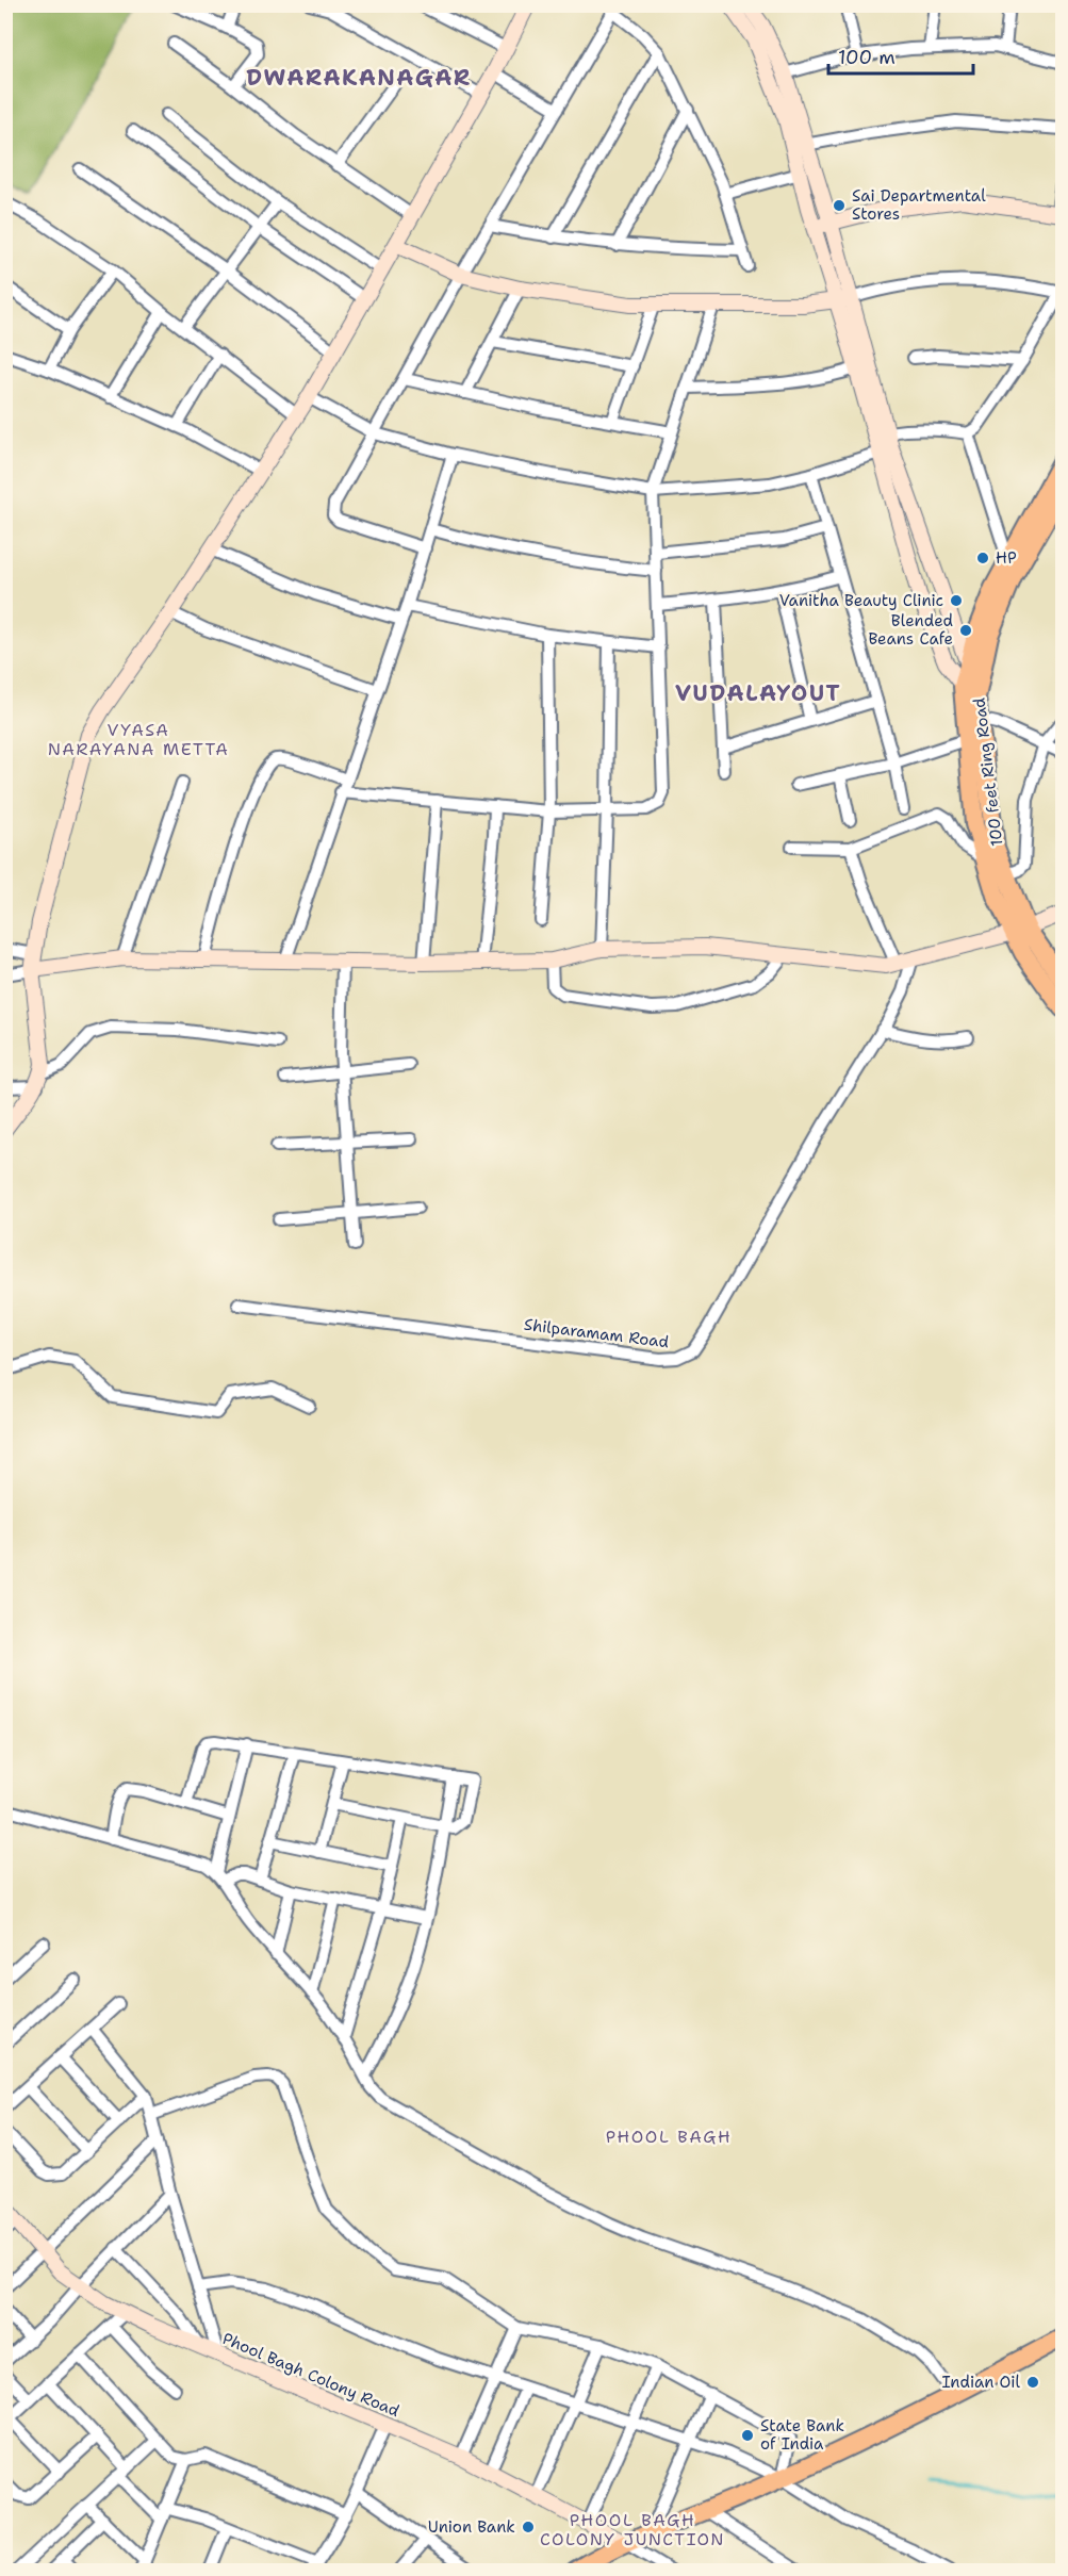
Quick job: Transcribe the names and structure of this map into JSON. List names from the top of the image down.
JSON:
{
  "streets": {
    "main road": ["100 feet Ring Road"],
    "street": ["Shilparamam Road", "Phool Bagh Colony Road"]
  },
  "districts": [
    "DWARAKANAGAR",
    "VUDALAYOUT",
    "VYASA NARAYANA METTA",
    "PHOOL BAGH",
    "PHOOL BAGH COLONY JUNCTION"
  ],
  "places": [
    "Sai Departmental Stores",
    "HP",
    "Vanitha Beauty Clinic",
    "Blended Beans Cafe",
    "Indian Oil",
    "State Bank of India",
    "Union Bank"
  ],
  "scale_bar": "100 m"
}
